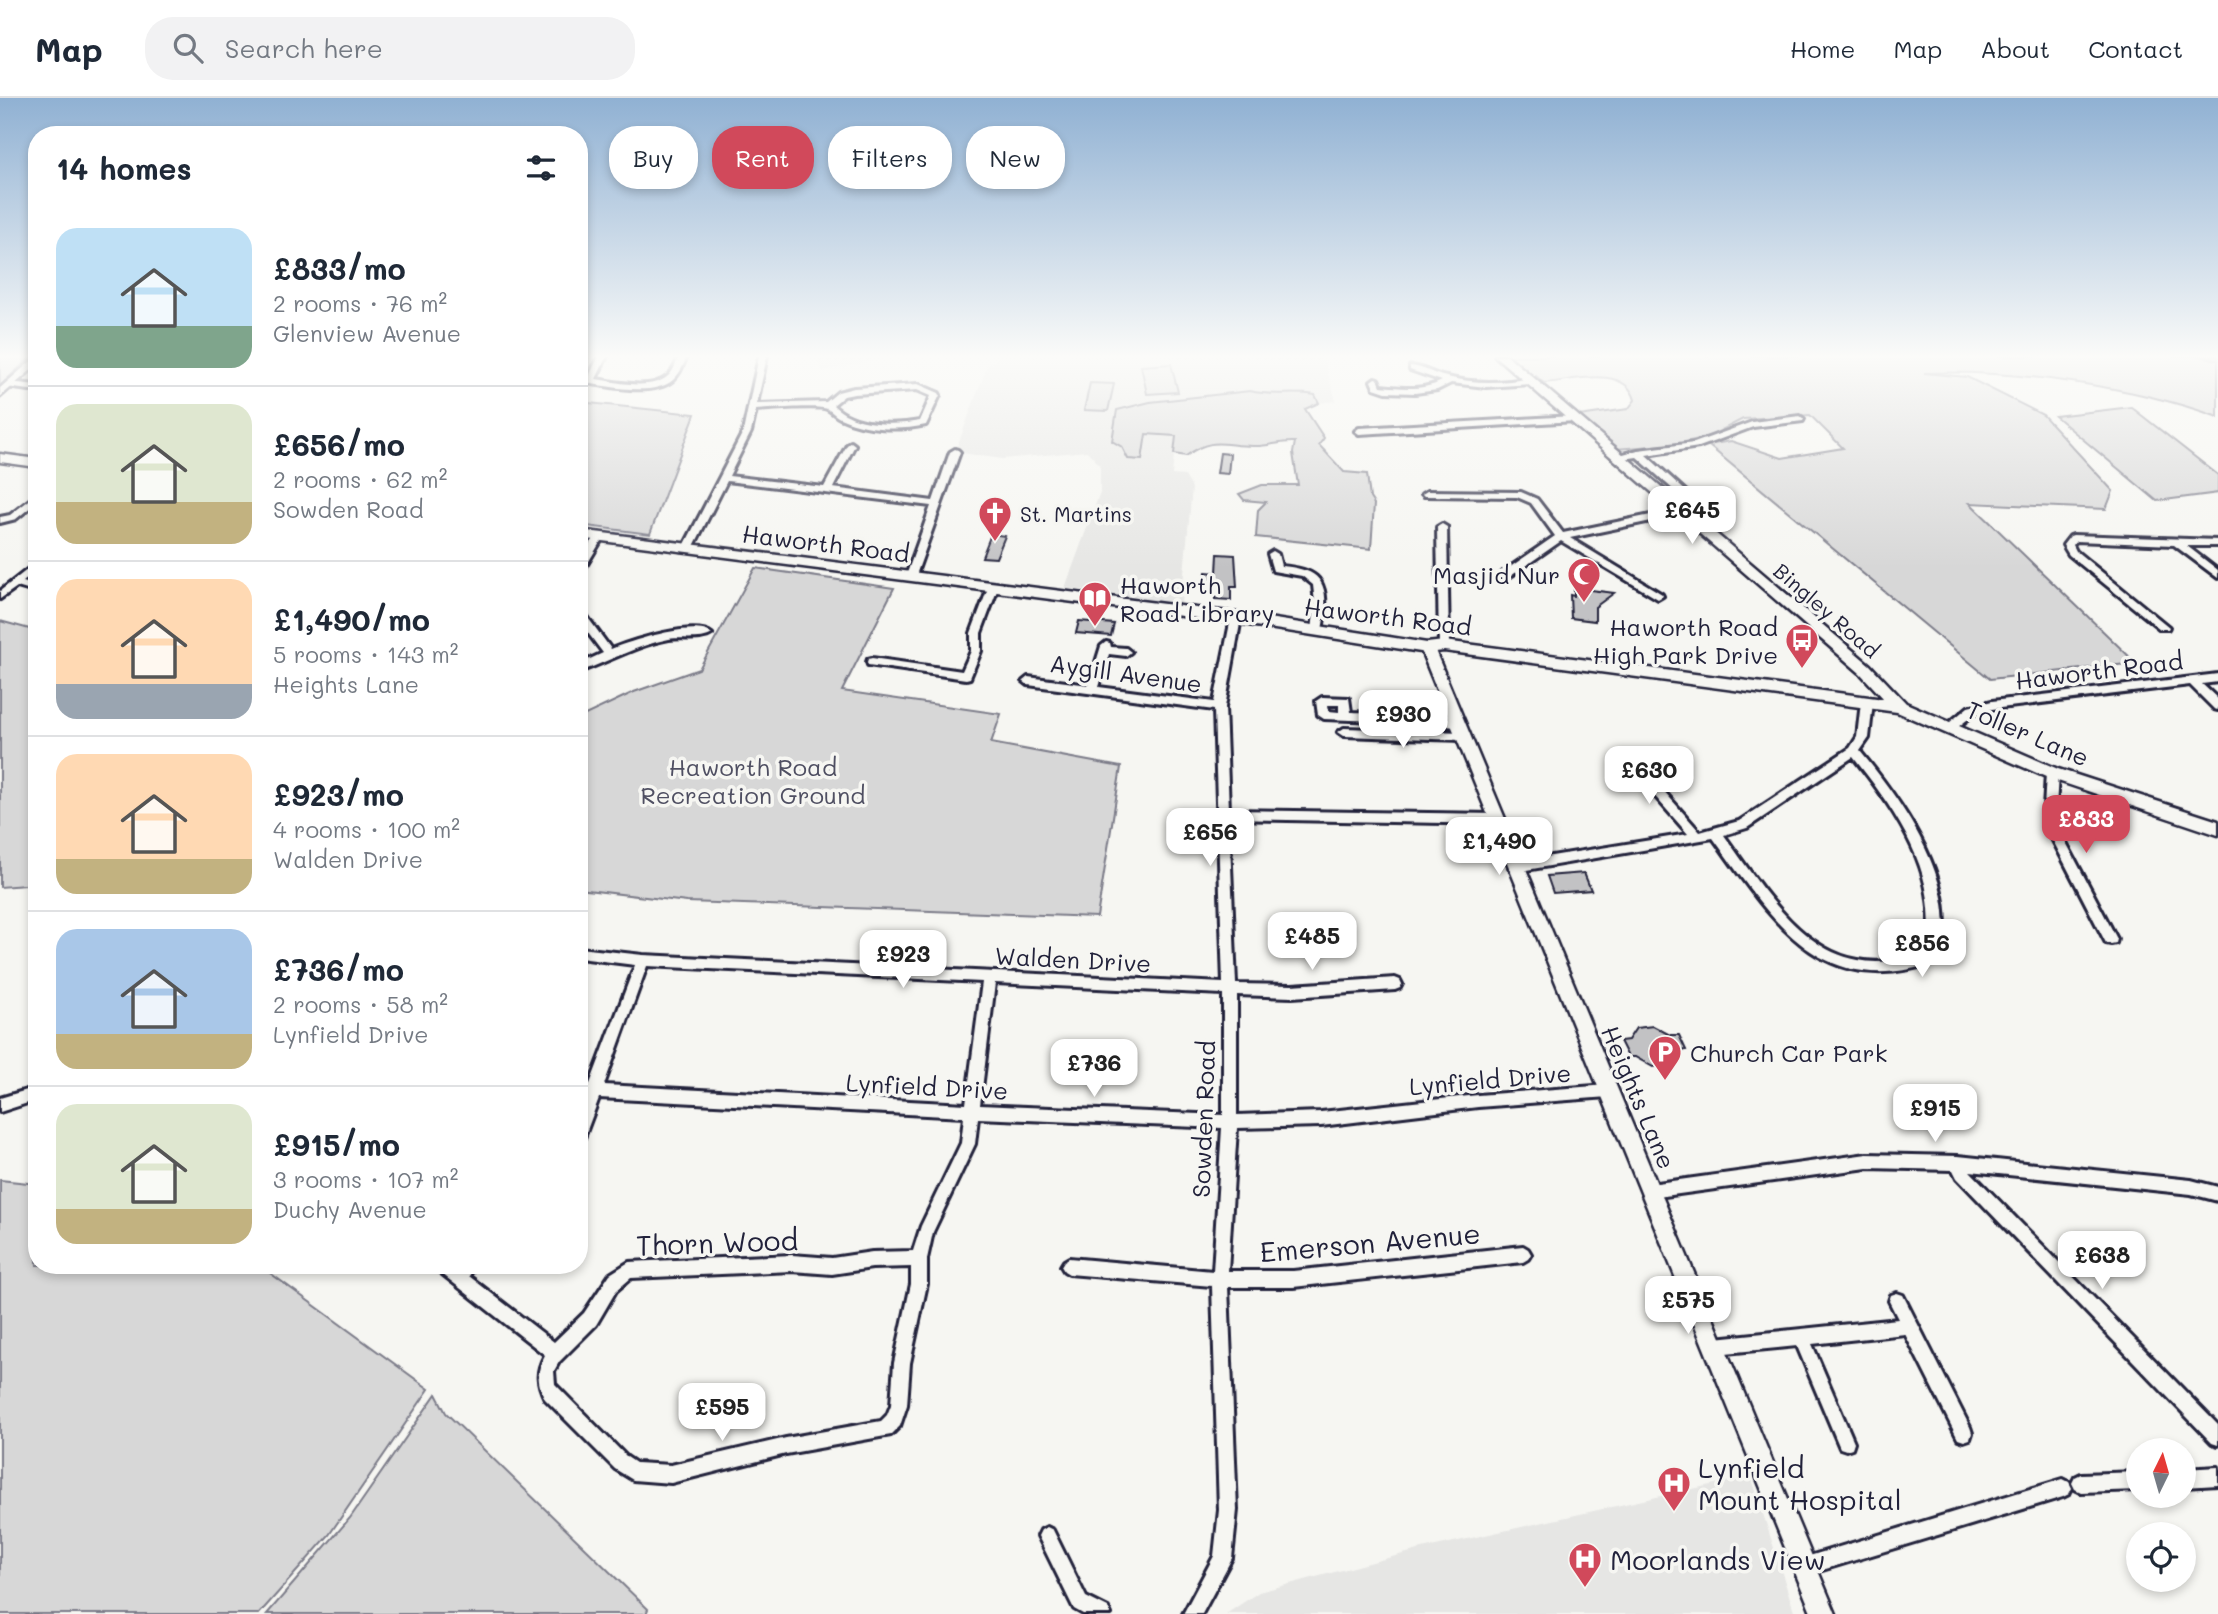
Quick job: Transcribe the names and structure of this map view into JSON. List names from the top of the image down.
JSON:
{
  "streets": {
    "main road": ["Haworth Road", "Bingley Road", "Toller Lane"],
    "street": [
      "Aygill Avenue",
      "Walden Drive",
      "Lynfield Drive",
      "Heights Lane",
      "Sowden Road",
      "Thorn Wood",
      "Emerson Avenue"
    ]
  },
  "crossings": [
    ["Haworth Road", "Bingley Road"],
    ["Haworth Road", "Toller Lane"],
    ["Haworth Road", "Heights Lane"],
    ["Haworth Road", "Sowden Road"],
    ["Bingley Road", "Toller Lane"],
    ["Aygill Avenue", "Sowden Road"],
    ["Walden Drive", "Sowden Road"],
    ["Lynfield Drive", "Heights Lane"],
    ["Lynfield Drive", "Sowden Road"],
    ["Sowden Road", "Emerson Avenue"]
  ],
  "parks": ["Haworth Road Recreation Ground"],
  "places": {
    "church": ["St. Martins"],
    "mosque": ["Masjid Nur"],
    "library": ["Haworth Road Library"],
    "bus stop": ["Haworth Road High Park Drive"],
    "parking": ["Church Car Park"],
    "hospital": ["Lynfield Mount Hospital", "Moorlands View"]
  },
  "north": "top",
  "page": {
    "header": "Map",
    "search": "Search here",
    "nav": [
      "Home",
      "Map",
      "About",
      "Contact"
    ],
    "chip": [
      "Buy",
      "Rent",
      "Filters",
      "New"
    ],
    "heading": "14 homes",
    "list": [
      {
        "name": "£833/mo",
        "note": "2 rooms · 76 m² · Glenview Avenue"
      },
      {
        "name": "£656/mo",
        "note": "2 rooms · 62 m² · Sowden Road"
      },
      {
        "name": "£1,490/mo",
        "note": "5 rooms · 143 m² · Heights Lane"
      },
      {
        "name": "£923/mo",
        "note": "4 rooms · 100 m² · Walden Drive"
      },
      {
        "name": "£736/mo",
        "note": "2 rooms · 58 m² · Lynfield Drive"
      },
      {
        "name": "£915/mo",
        "note": "3 rooms · 107 m² · Duchy Avenue"
      }
    ],
    "price": [
      "£645",
      "£930",
      "£630",
      "£833",
      "£656",
      "£1,490",
      "£485",
      "£856",
      "£923",
      "£736",
      "£915",
      "£638",
      "£575",
      "£595"
    ]
  }
}
